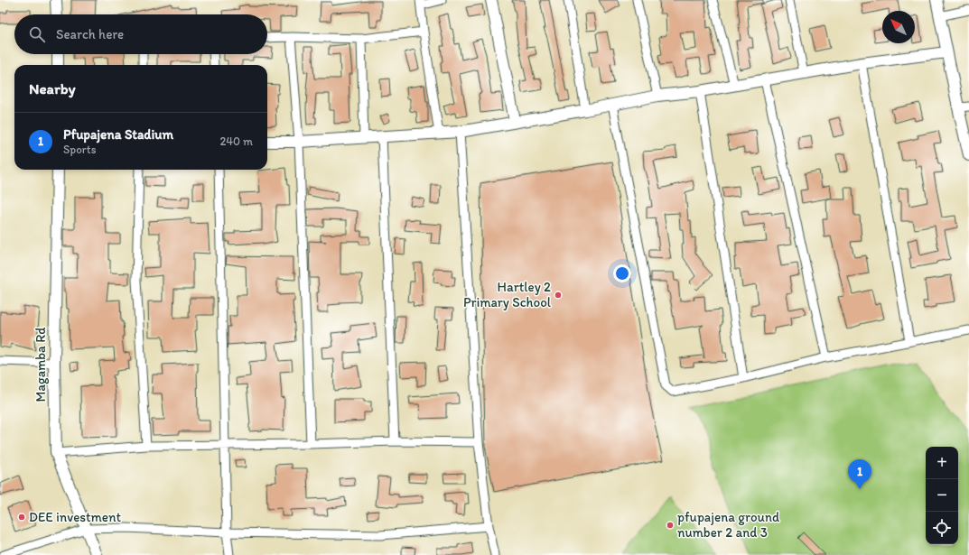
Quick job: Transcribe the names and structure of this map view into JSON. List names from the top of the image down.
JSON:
{
  "streets": {
    "street": ["Magamba Rd"]
  },
  "places": ["Hartley 2 Primary School", "DEE investment", "pfupajena ground number 2 and 3"],
  "north": "top left",
  "page": {
    "search": "Search here",
    "heading": "Nearby",
    "list": [
      {
        "mark": "1",
        "name": "Pfupajena Stadium",
        "note": "Sports",
        "value": "240 m"
      }
    ],
    "map_buttons": ["+", "−"],
    "pins": "1"
  }
}
